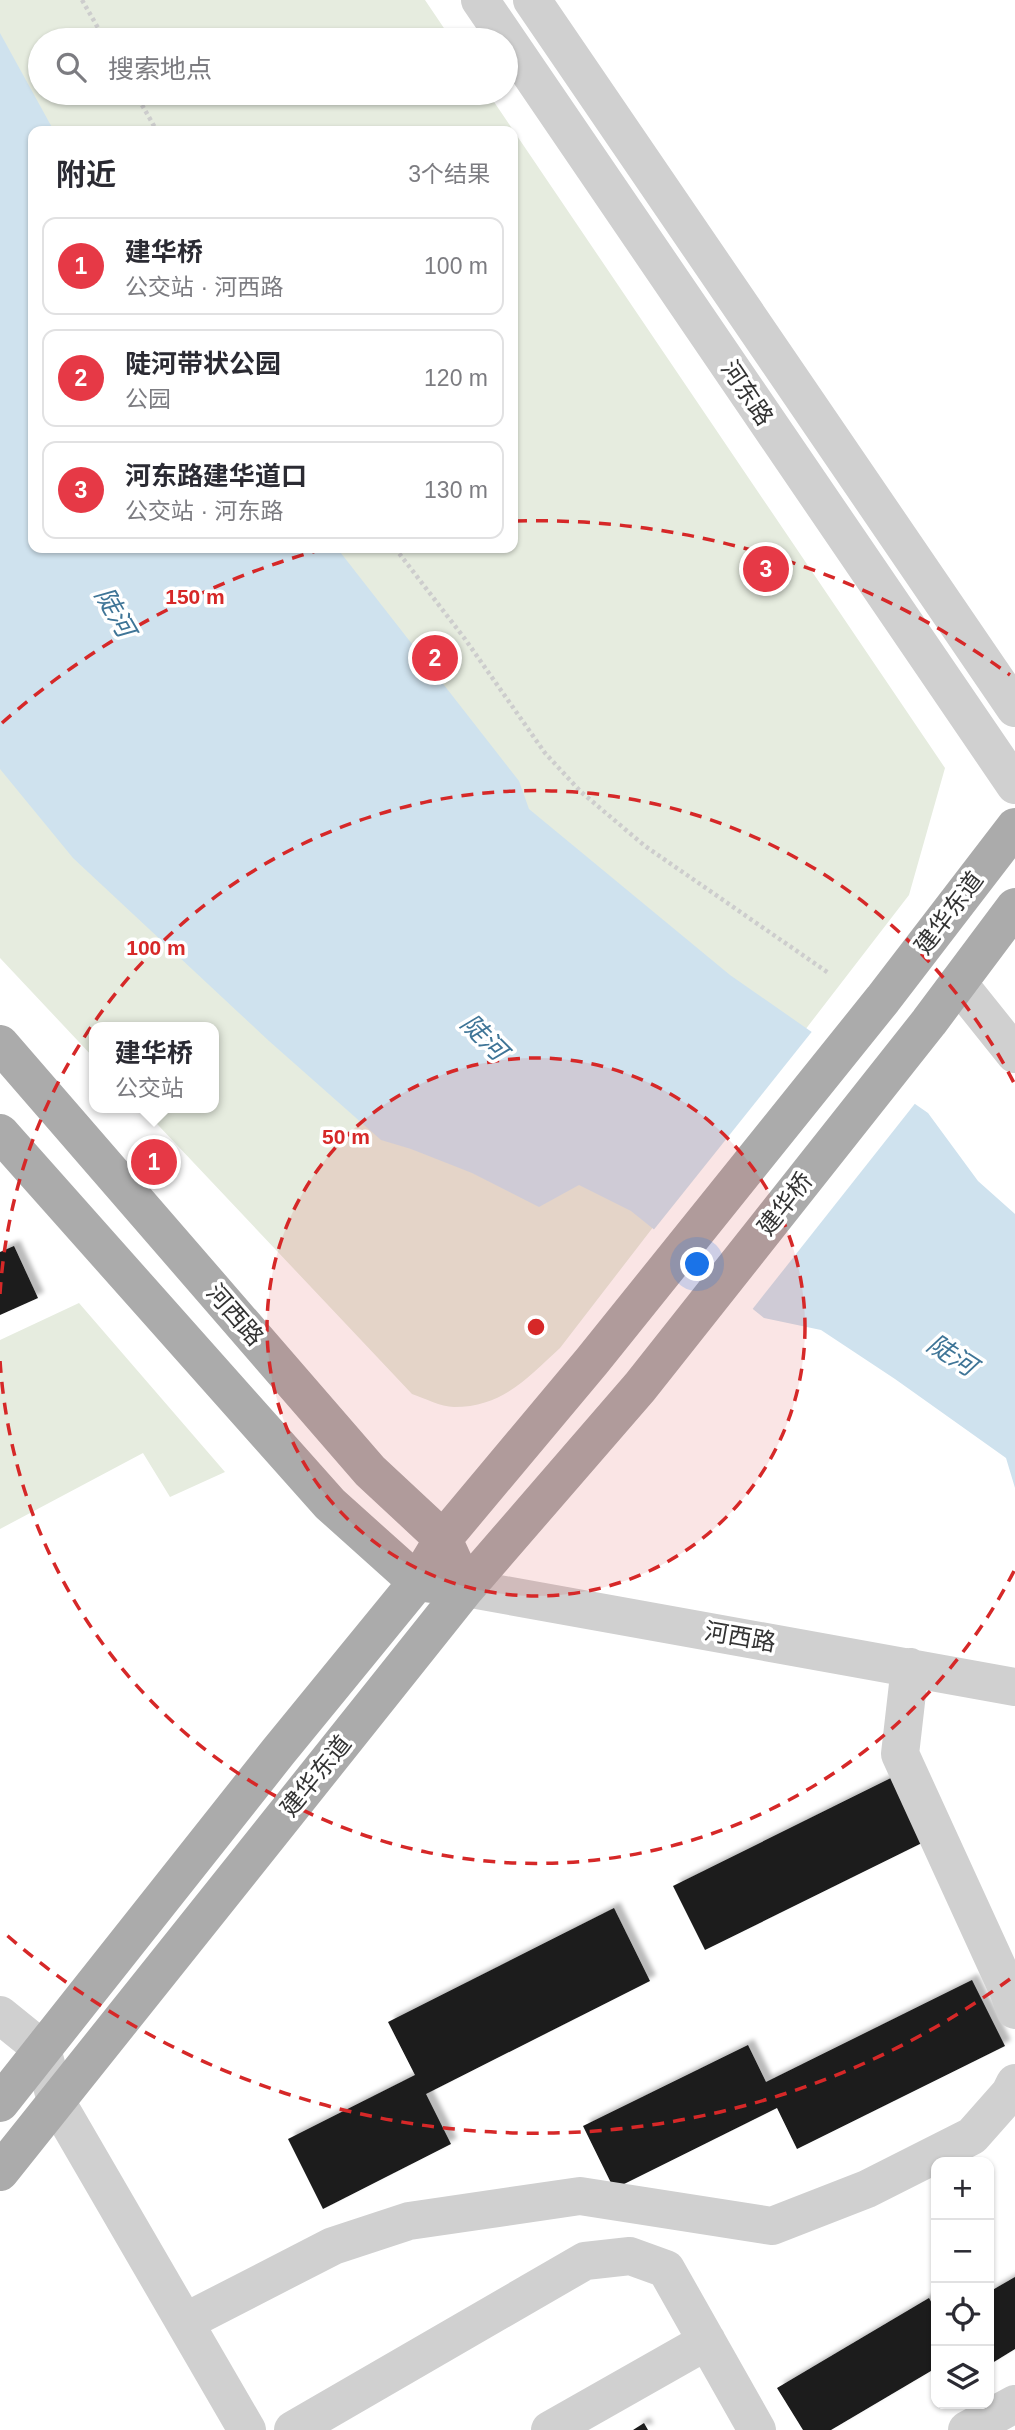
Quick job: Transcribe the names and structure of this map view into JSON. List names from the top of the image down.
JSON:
{
  "streets": {
    "main road": ["建华东道", "建华桥", "河西路"],
    "street": ["河东路"]
  },
  "crossings": [
    ["建华东道", "建华桥"],
    ["建华东道", "河西路"]
  ],
  "water": ["陡河"],
  "page": {
    "search": "搜索地点",
    "heading": ["附近", "3个结果"],
    "list": [
      {
        "mark": "1",
        "name": "建华桥",
        "note": "公交站 · 河西路",
        "value": "100 m"
      },
      {
        "mark": "2",
        "name": "陡河带状公园",
        "note": "公园",
        "value": "120 m"
      },
      {
        "mark": "3",
        "name": "河东路建华道口",
        "note": "公交站 · 河东路",
        "value": "130 m"
      }
    ],
    "pins": ["3", "2", "1"],
    "popup": ["建华桥", "公交站"],
    "map_buttons": ["+", "−"]
  },
  "rings": ["150 m", "100 m", "50 m"]
}
